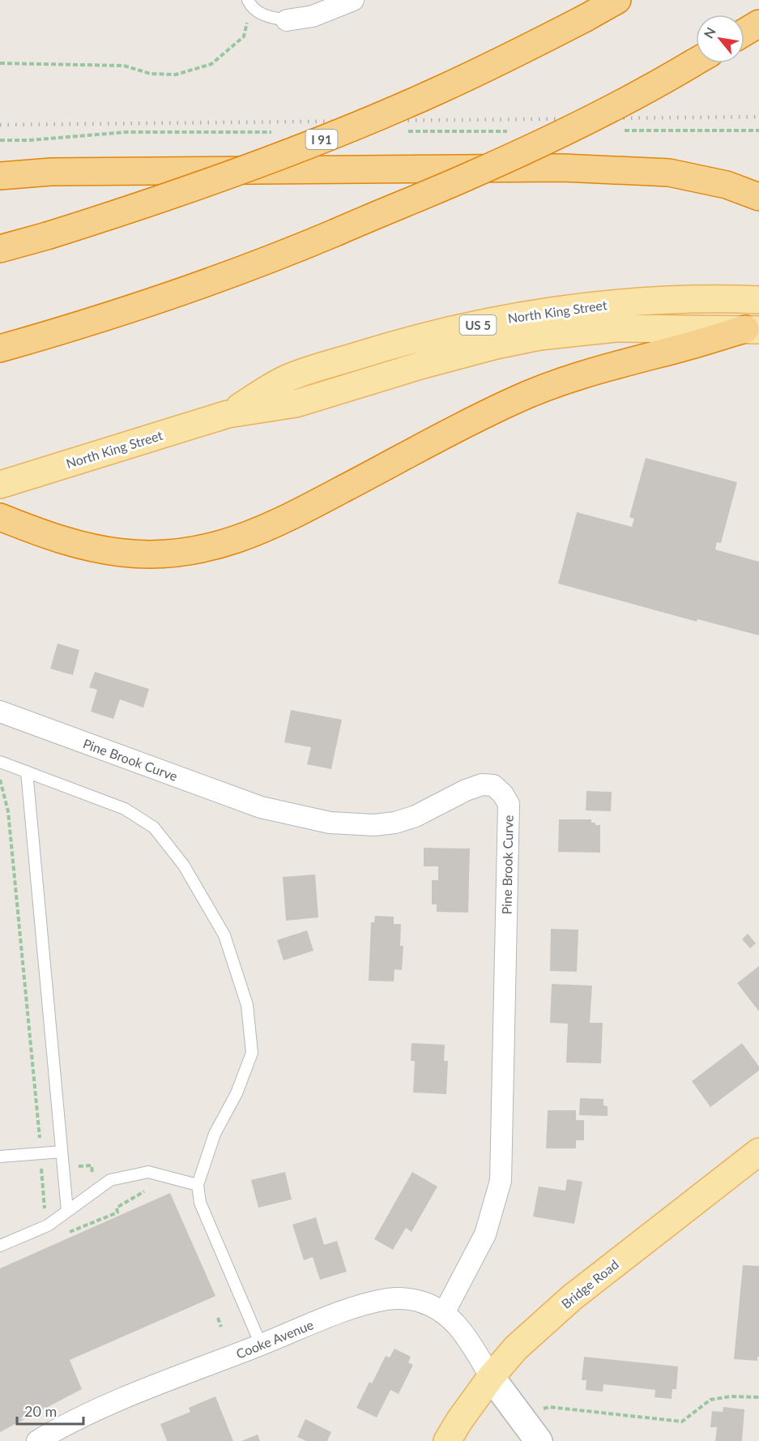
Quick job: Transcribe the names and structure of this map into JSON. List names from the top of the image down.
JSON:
{
  "streets": {
    "highway": ["I 91"],
    "main road": ["North King Street", "US 5", "Bridge Road"],
    "street": ["Pine Brook Curve", "Cooke Avenue"]
  },
  "crossings": [
    ["Pine Brook Curve", "Cooke Avenue"],
    ["Bridge Road", "Cooke Avenue"]
  ],
  "scale_bar": "20 m",
  "north": "top left"
}
